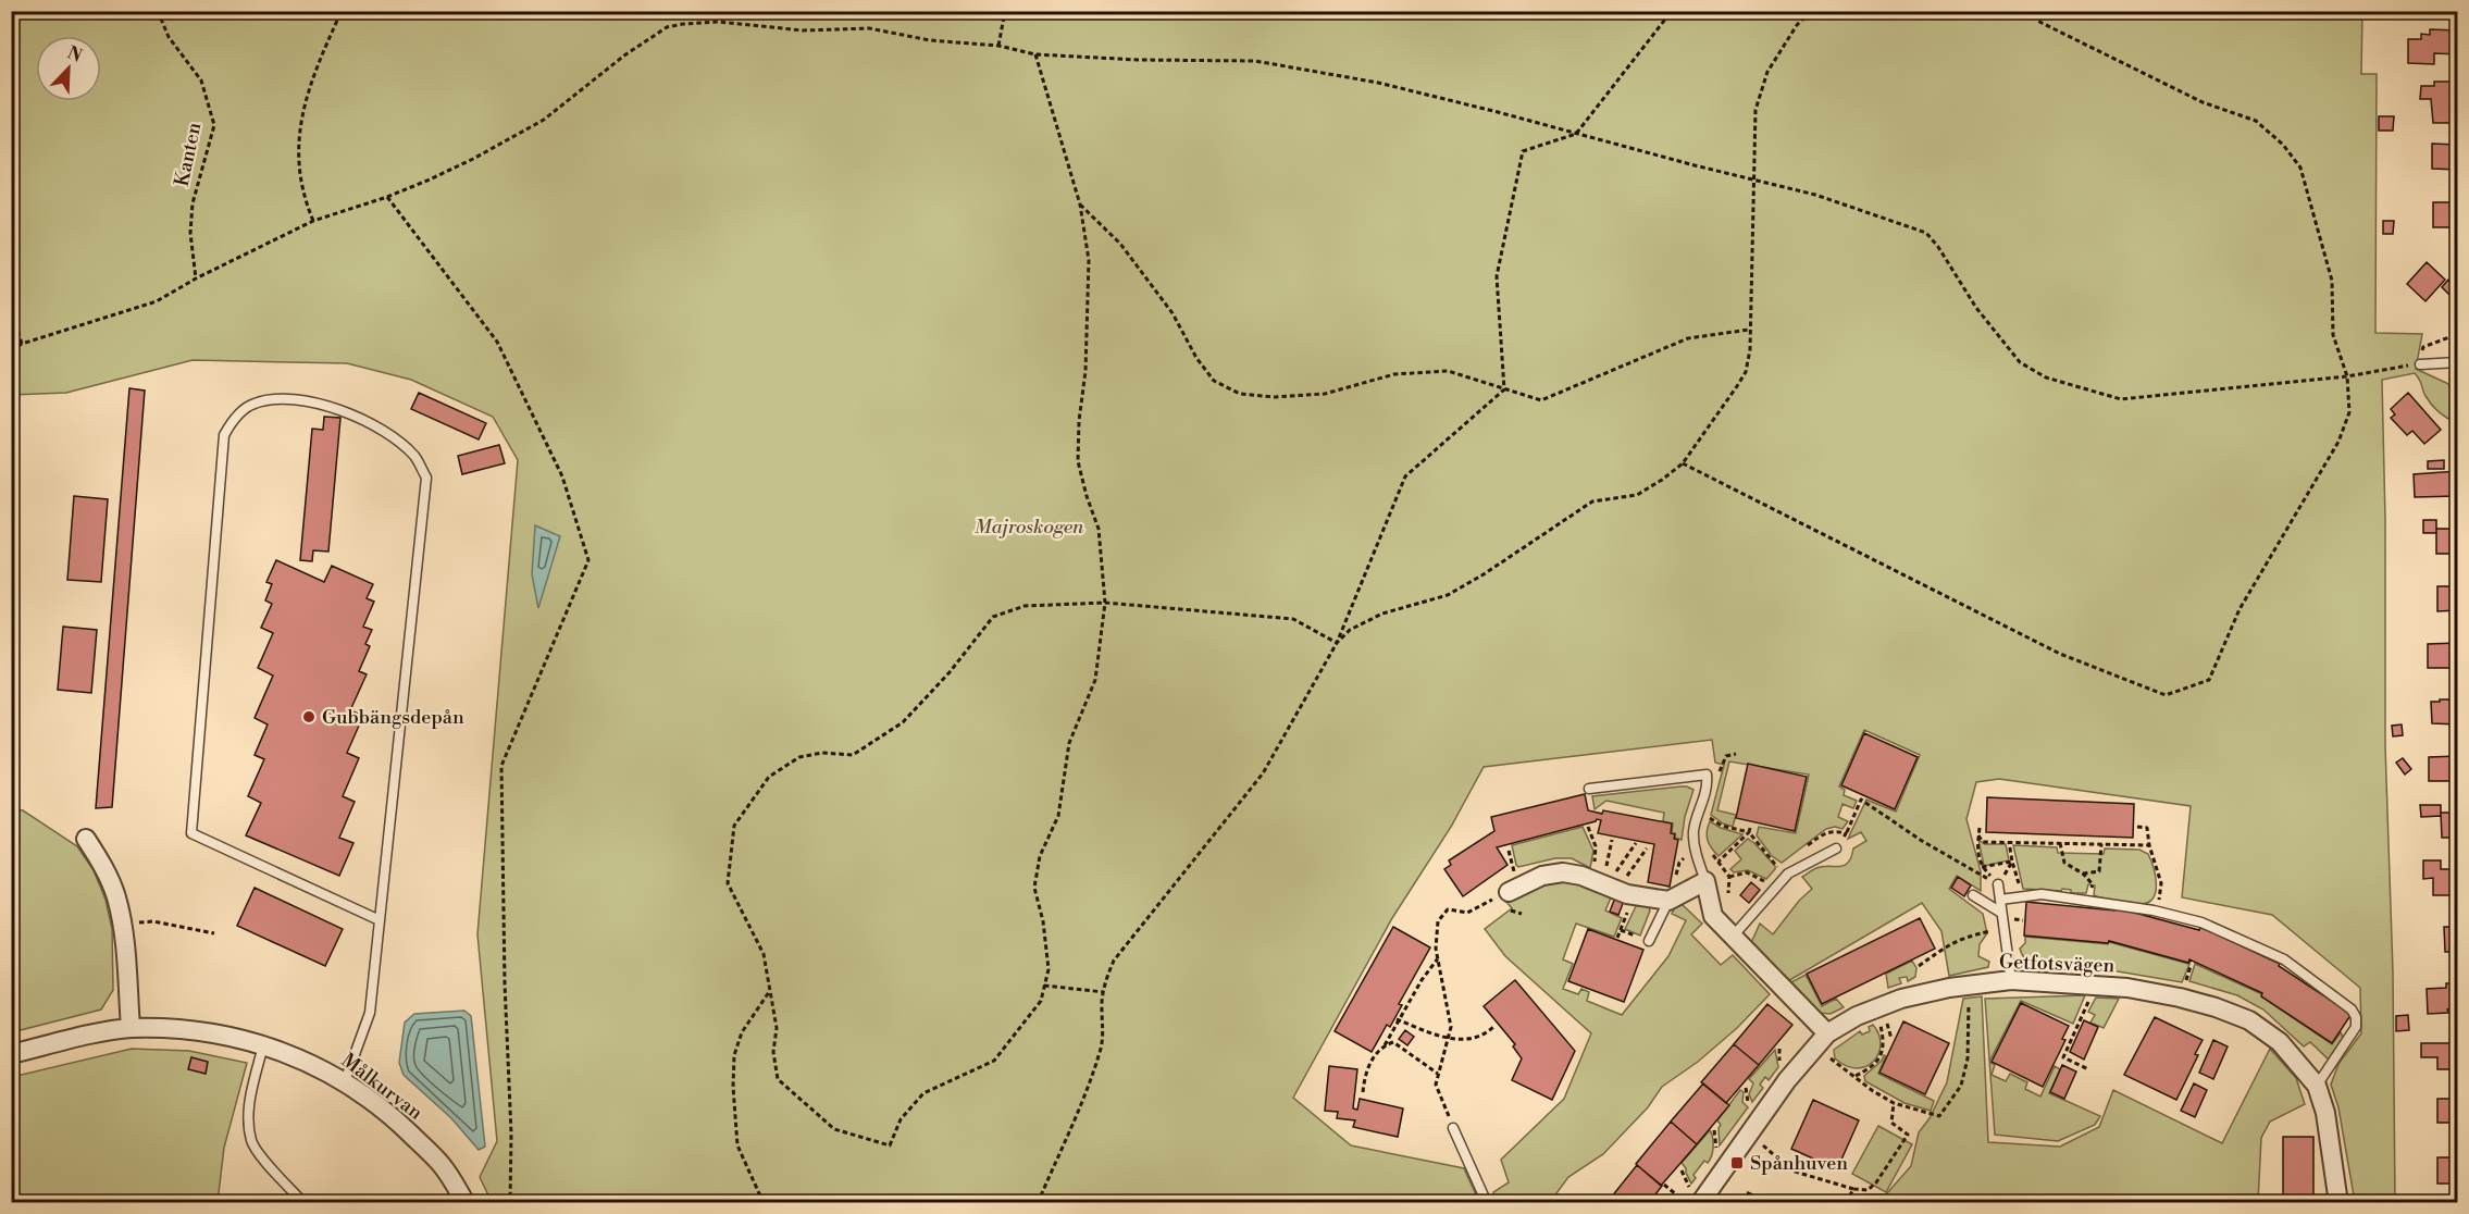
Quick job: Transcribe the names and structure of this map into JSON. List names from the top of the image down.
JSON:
{
  "streets": {
    "street": ["Getfotsvägen", "Målkurvan"],
    "path": ["Kanten"]
  },
  "parks": ["Majroskogen"],
  "places": {
    "other": ["Gubbängsdepån"],
    "transit": ["Spånhuven"]
  },
  "north": "top right"
}
